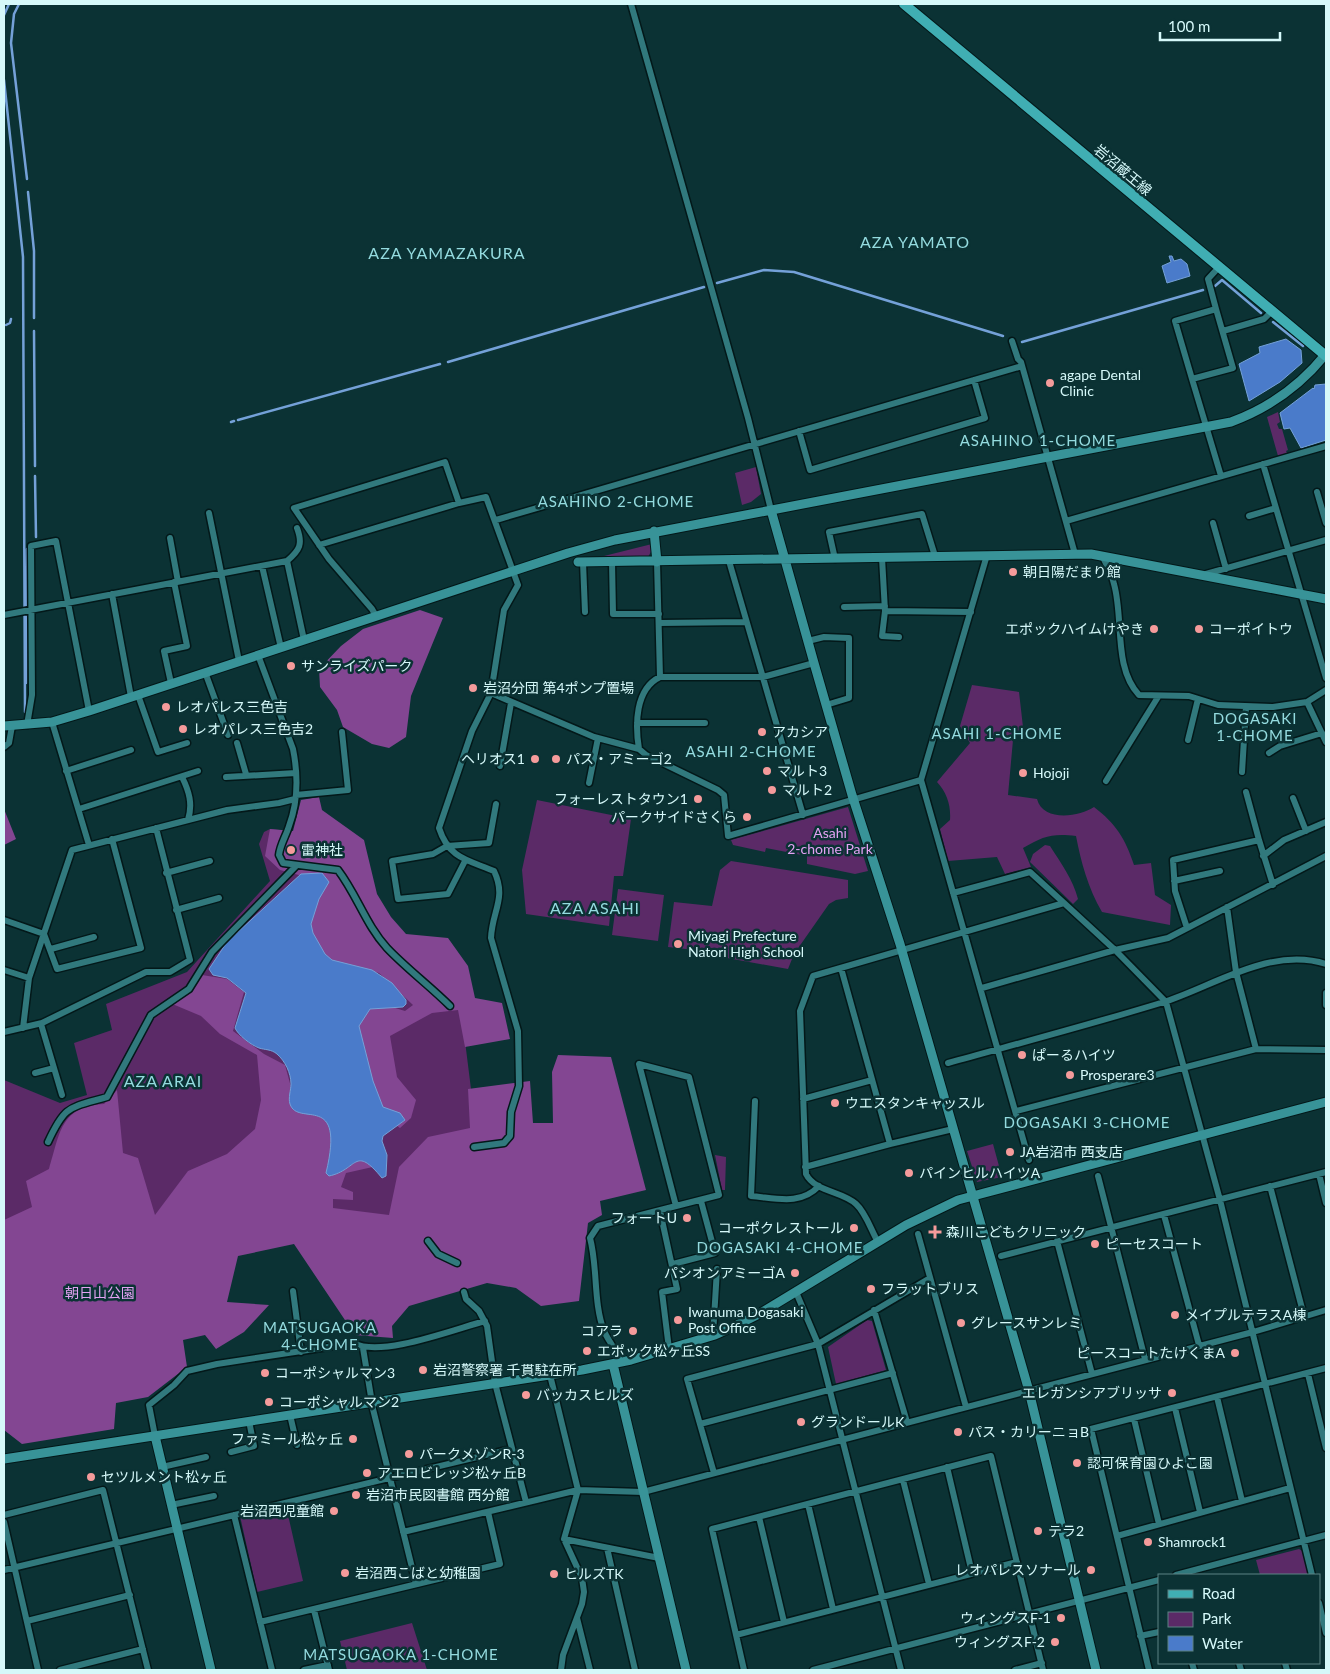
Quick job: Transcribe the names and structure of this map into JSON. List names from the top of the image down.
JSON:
{
  "streets": {
    "main road": ["岩沼蔵王線"]
  },
  "districts": [
    "AZA YAMATO",
    "AZA YAMAZAKURA",
    "ASAHINO 1-CHOME",
    "ASAHINO 2-CHOME",
    "DOGASAKI 1-CHOME",
    "ASAHI 1-CHOME",
    "ASAHI 2-CHOME",
    "AZA ASAHI",
    "AZA ARAI",
    "DOGASAKI 3-CHOME",
    "DOGASAKI 4-CHOME",
    "MATSUGAOKA 4-CHOME",
    "MATSUGAOKA 1-CHOME"
  ],
  "parks": ["Asahi 2-chome Park", "朝日山公園"],
  "places": {
    "other": [
      "agape Dental Clinic",
      "朝日陽だまり館",
      "エポックハイムけやき",
      "コーポイトウ",
      "サンライズパーク",
      "岩沼分団 第4ポンプ置場",
      "レオパレス三色吉",
      "レオパレス三色吉2",
      "アカシア",
      "ヘリオス1",
      "パス・アミーゴ2",
      "マルト3",
      "Hojoji",
      "マルト2",
      "フォーレストタウン1",
      "パークサイドさくら",
      "雷神社",
      "Miyagi Prefecture Natori High School",
      "ぱーるハイツ",
      "Prosperare3",
      "ウエスタンキャッスル",
      "JA岩沼市 西支店",
      "パインヒルハイツA",
      "フォートU",
      "コーポクレストール",
      "ピーセスコート",
      "パシオンアミーゴA",
      "フラットブリス",
      "メイプルテラスA棟",
      "Iwanuma Dogasaki Post Office",
      "グレースサンレミ",
      "コアラ",
      "エポック松ヶ丘SS",
      "ピースコートたけくまA",
      "岩沼警察署 千貫駐在所",
      "コーポシャルマン3",
      "エレガンシアブリッサ",
      "バッカスヒルズ",
      "コーポシャルマン2",
      "グランドールK",
      "パス・カリーニョB",
      "ファミール松ヶ丘",
      "パークメゾンR-3",
      "認可保育園ひよこ園",
      "アエロビレッジ松ヶ丘B",
      "セツルメント松ヶ丘",
      "岩沼市民図書館 西分館",
      "岩沼西児童館",
      "テラ2",
      "Shamrock1",
      "レオパレスソナール",
      "岩沼西こばと幼稚園",
      "ヒルズTK",
      "ウィングスF-1",
      "ウィングスF-2"
    ],
    "health": ["森川こどもクリニック"]
  },
  "legend": ["Road", "Park", "Water"],
  "scale_bar": "100 m"
}
